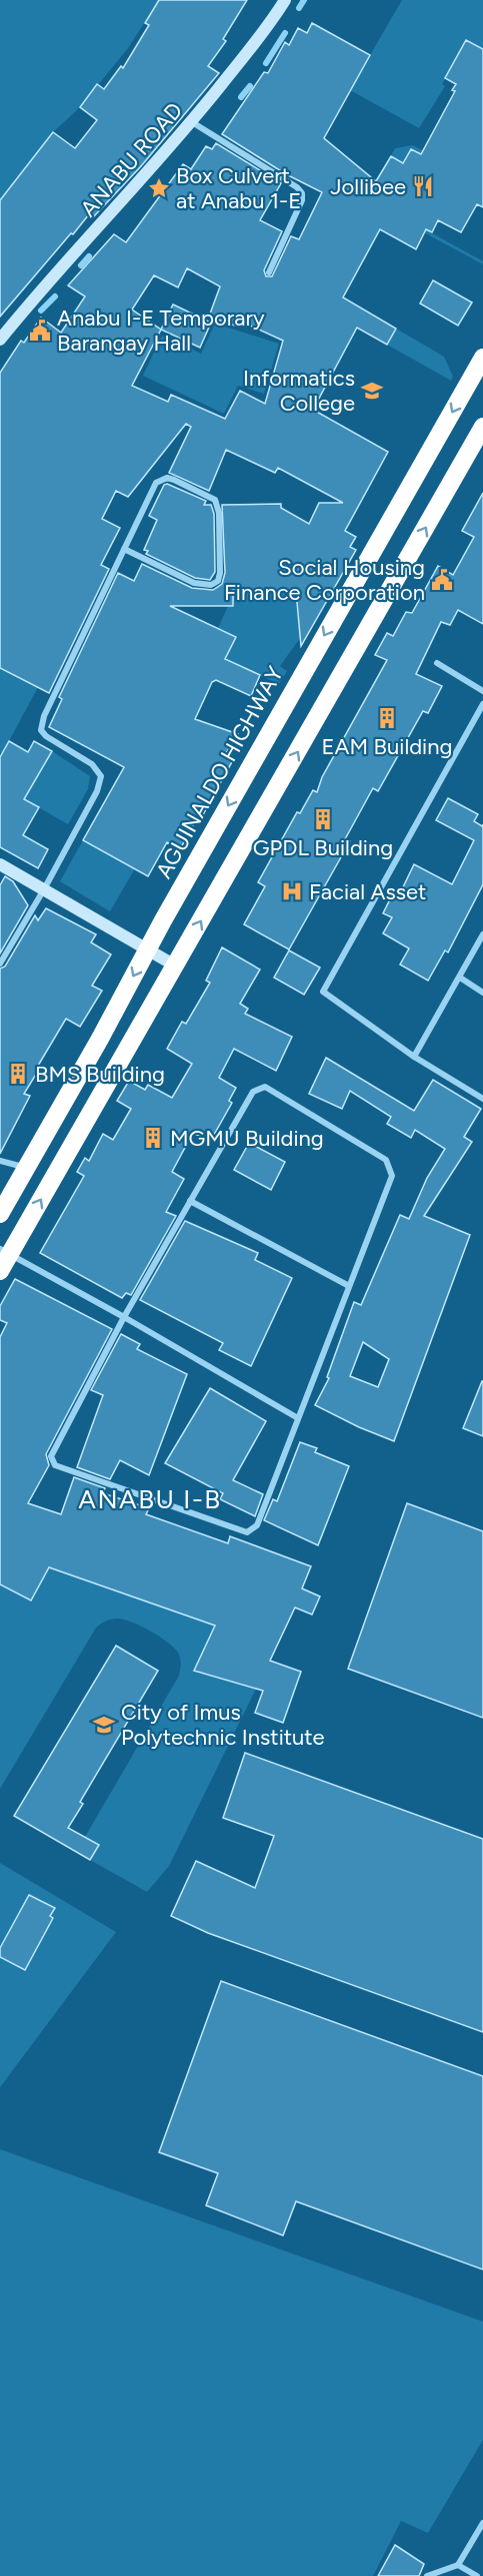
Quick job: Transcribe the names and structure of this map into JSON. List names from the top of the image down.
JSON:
{
  "streets": {
    "highway": ["AGUINALDO HIGHWAY"],
    "street": ["ANABU ROAD"]
  },
  "districts": ["ANABU I-B"],
  "places": {
    "restaurant": ["Jollibee"],
    "place": ["Box Culvert at Anabu 1-E"],
    "public building": ["Anabu I-E Temporary Barangay Hall", "Social Housing Finance Corporation"],
    "school or university": ["Informatics College", "City of Imus Polytechnic Institute"],
    "building": [
      "EAM Building",
      "GPDL Building",
      "BMS Building",
      "MGMU Building"
    ],
    "hospital": ["Facial Asset"]
  }
}
